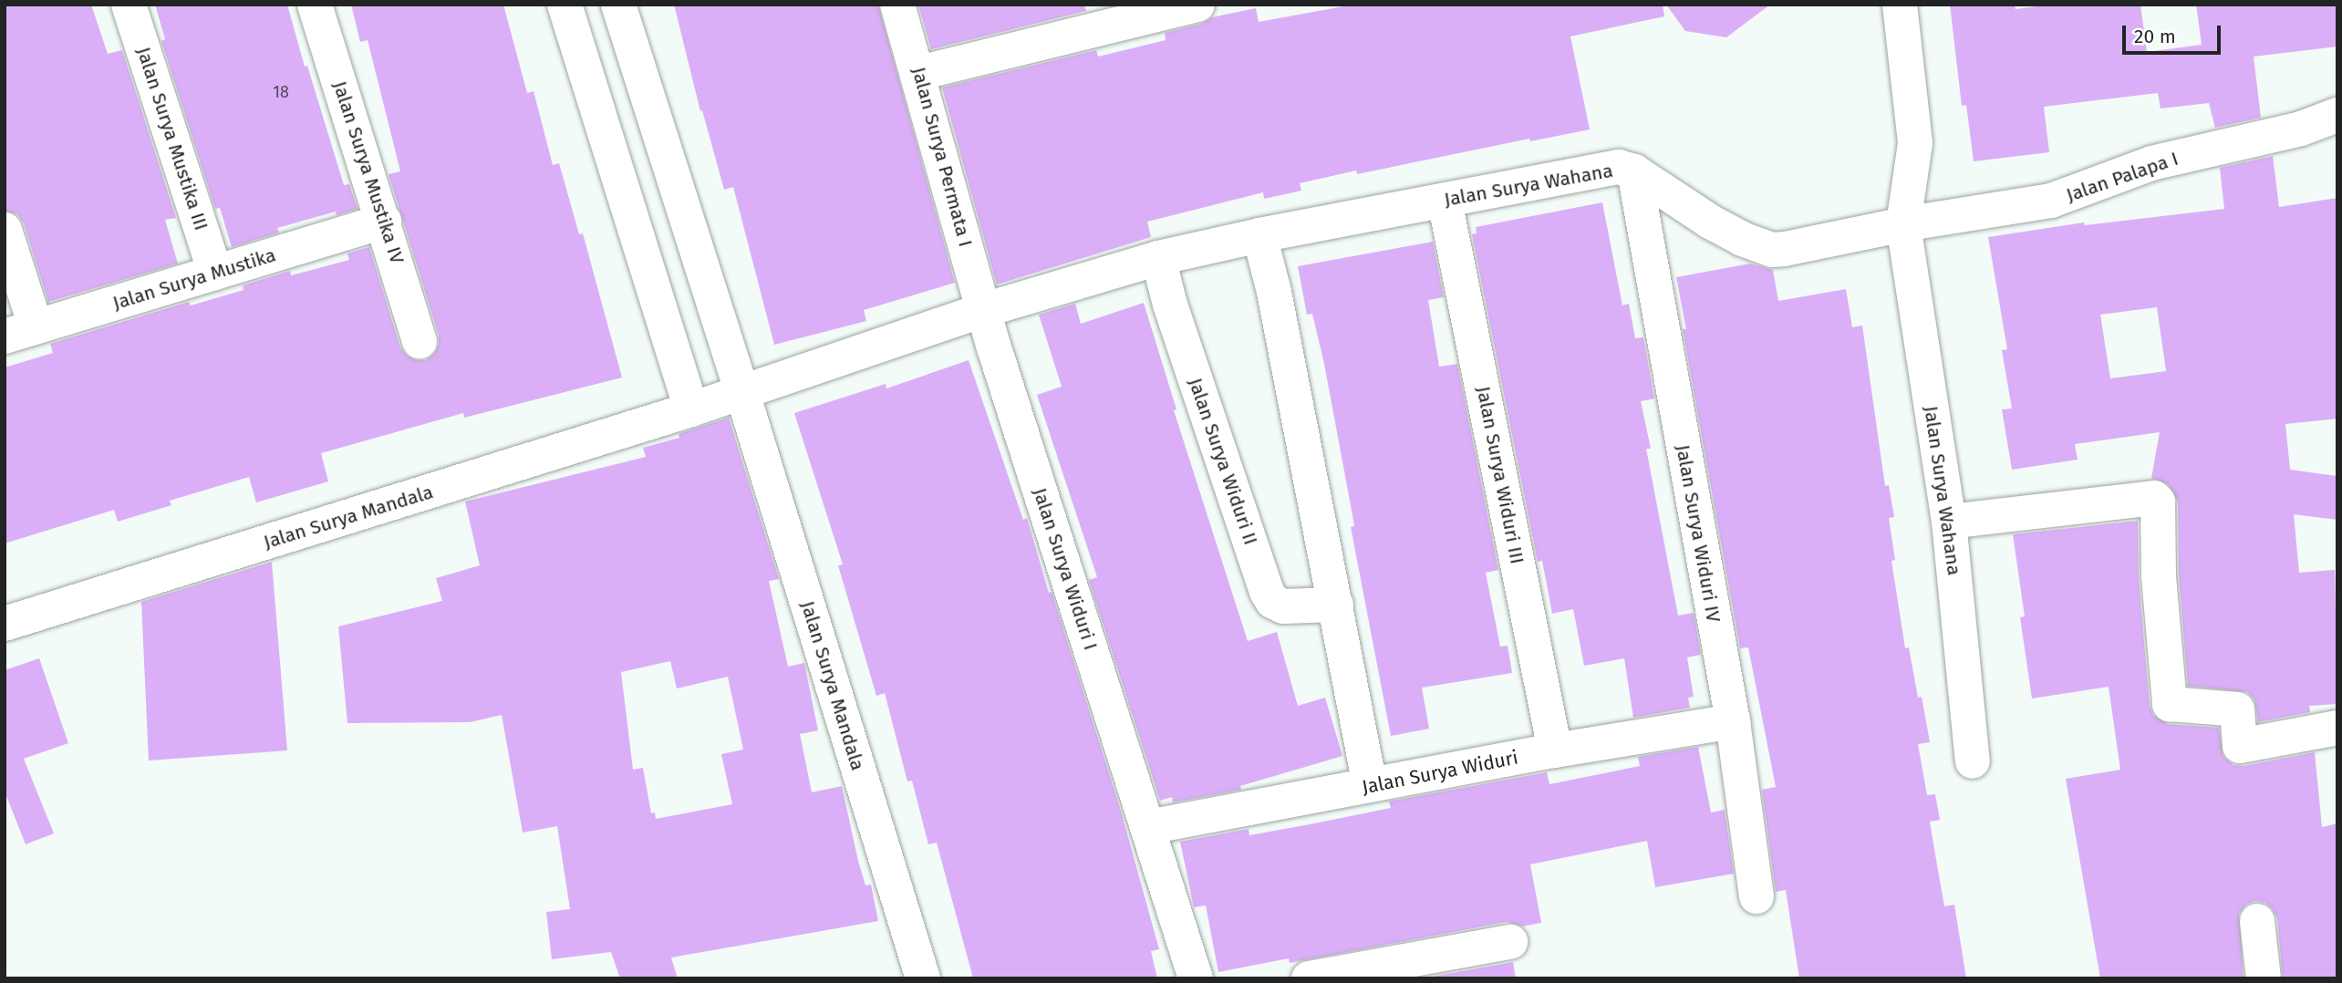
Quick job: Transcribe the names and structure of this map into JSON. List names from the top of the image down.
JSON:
{
  "streets": {
    "street": [
      "Jalan Surya Mustika III",
      "Jalan Surya Permata I",
      "Jalan Surya Mustika IV",
      "Jalan Palapa I",
      "Jalan Surya Wahana",
      "Jalan Surya Mustika",
      "Jalan Surya Widuri II",
      "Jalan Surya Widuri III",
      "Jalan Surya Mandala",
      "Jalan Surya Widuri IV",
      "Jalan Surya Widuri I",
      "Jalan Surya Widuri"
    ]
  },
  "crossings": [
    ["Jalan Surya Mustika III", "Jalan Surya Mustika"],
    ["Jalan Surya Permata I", "Jalan Surya Wahana"],
    ["Jalan Surya Permata I", "Jalan Surya Mandala"],
    ["Jalan Surya Permata I", "Jalan Surya Widuri I"],
    ["Jalan Surya Mustika IV", "Jalan Surya Mustika"],
    ["Jalan Palapa I", "Jalan Surya Wahana"],
    ["Jalan Surya Wahana", "Jalan Surya Widuri II"],
    ["Jalan Surya Wahana", "Jalan Surya Widuri III"],
    ["Jalan Surya Wahana", "Jalan Surya Mandala"],
    ["Jalan Surya Wahana", "Jalan Surya Widuri IV"],
    ["Jalan Surya Wahana", "Jalan Surya Widuri I"],
    ["Jalan Surya Widuri III", "Jalan Surya Widuri"],
    ["Jalan Surya Mandala", "Jalan Surya Widuri I"],
    ["Jalan Surya Widuri IV", "Jalan Surya Widuri"],
    ["Jalan Surya Widuri I", "Jalan Surya Widuri"]
  ],
  "house_numbers": ["18"],
  "scale_bar": "20 m"
}
